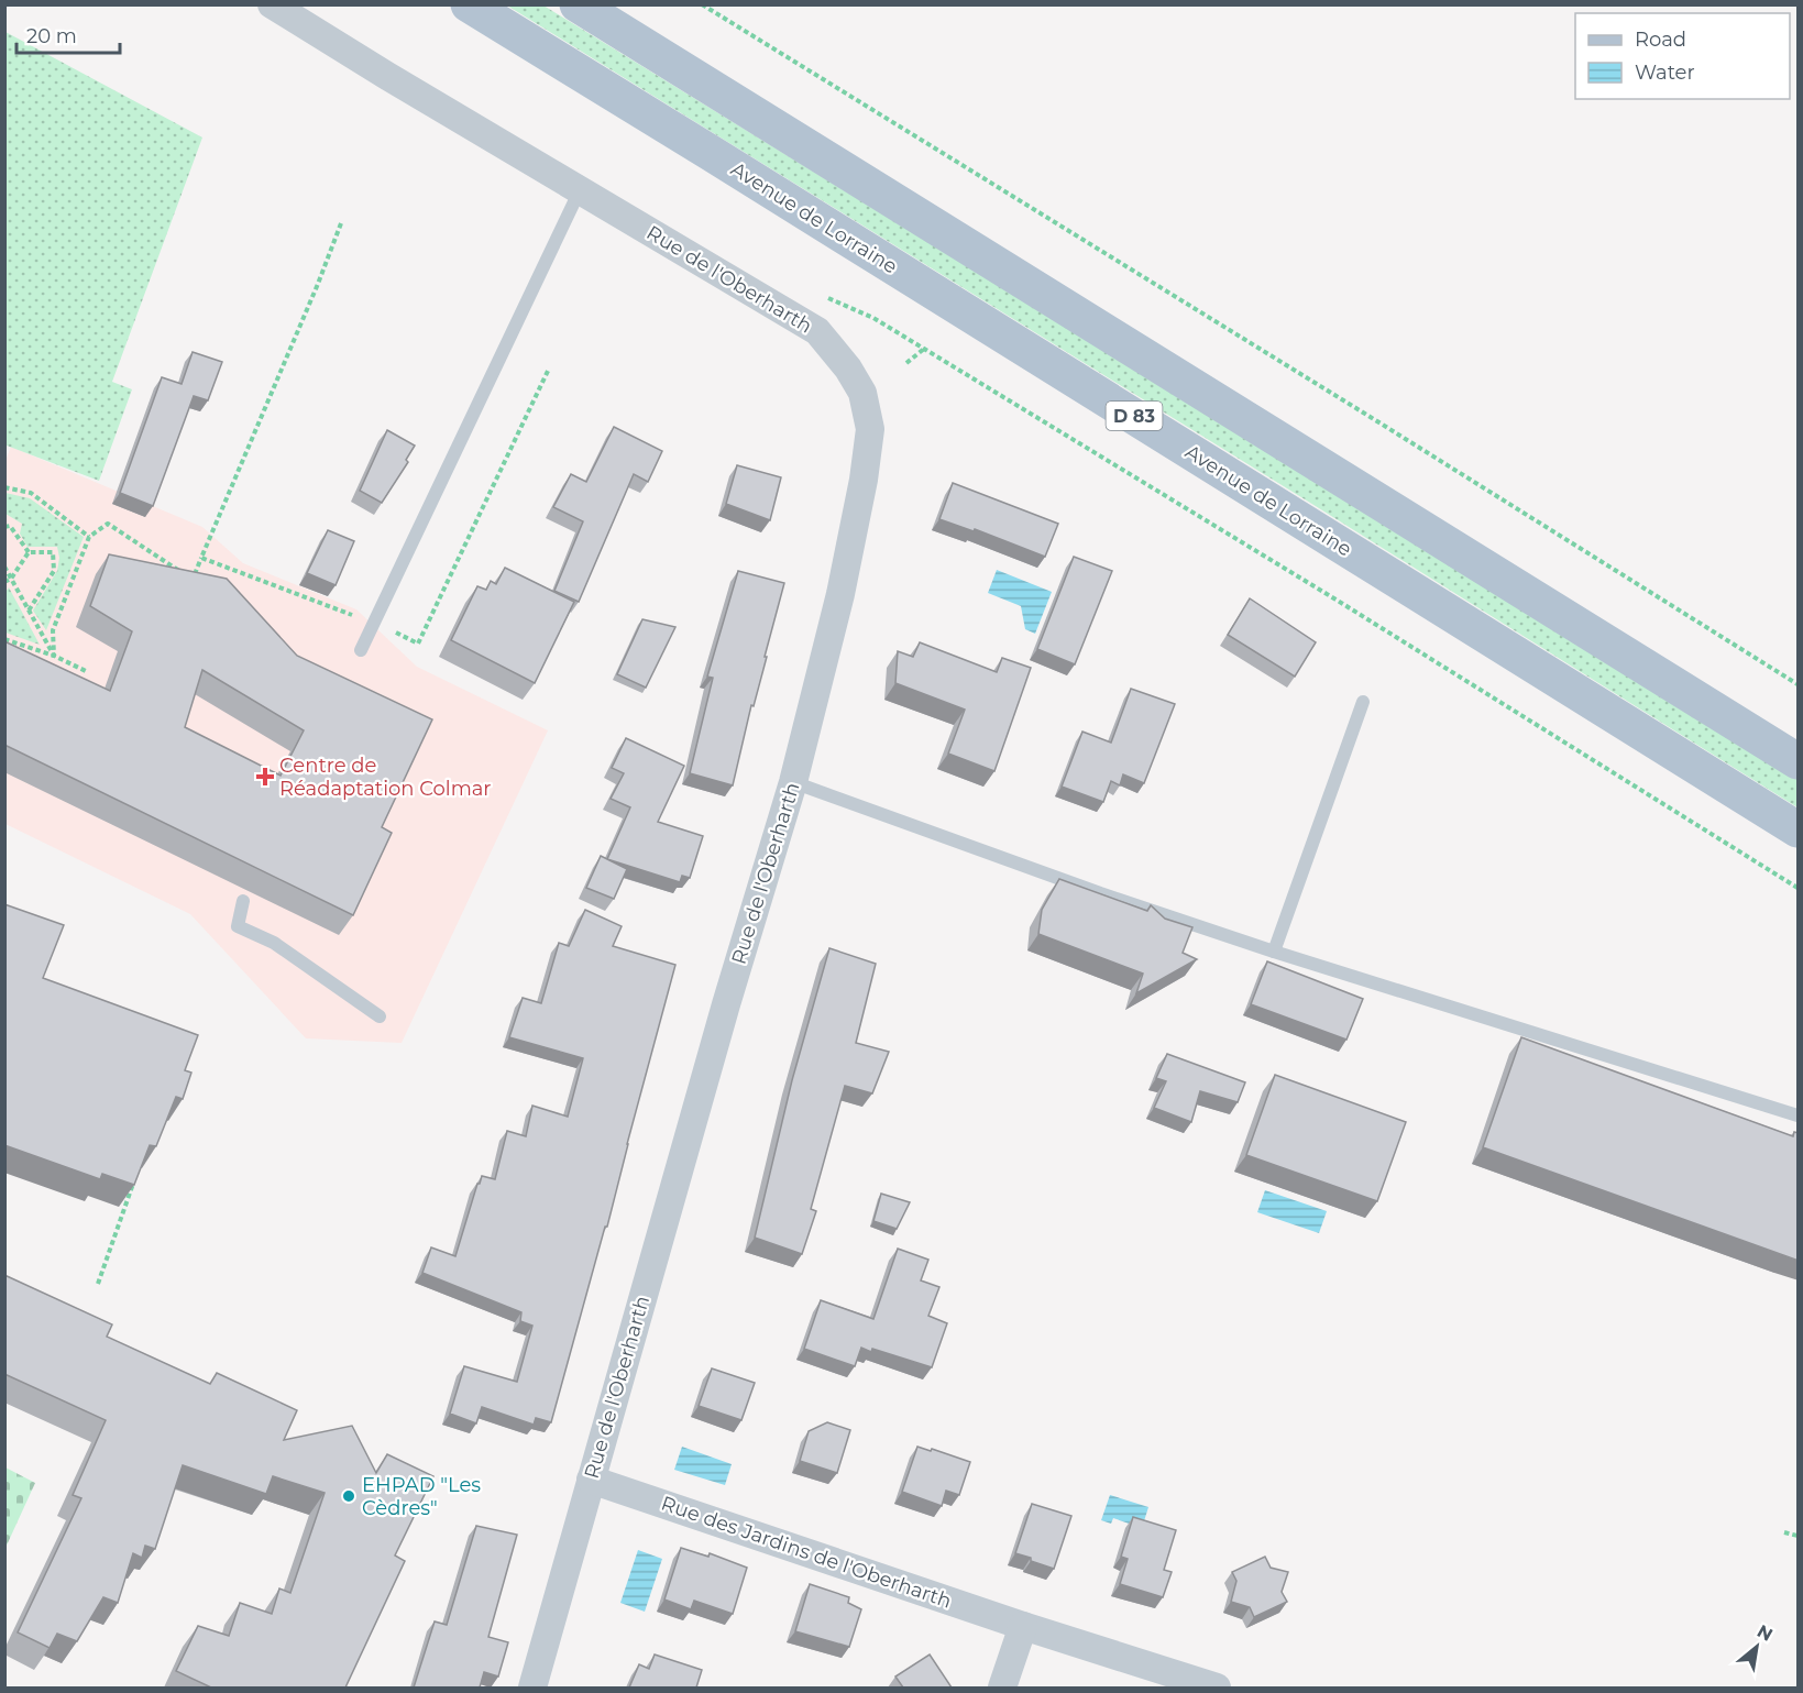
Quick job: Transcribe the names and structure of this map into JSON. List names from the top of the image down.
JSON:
{
  "streets": {
    "main road": ["Avenue de Lorraine", "D 83"],
    "street": ["Rue de l'Oberharth", "Rue des Jardins de l'Oberharth"]
  },
  "crossings": [
    ["Rue de l'Oberharth", "Rue des Jardins de l'Oberharth"]
  ],
  "places": {
    "health": ["Centre de Réadaptation Colmar"],
    "other": ["EHPAD \"Les Cèdres\""]
  },
  "legend": ["Road", "Water"],
  "scale_bar": "20 m",
  "north": "top right"
}
